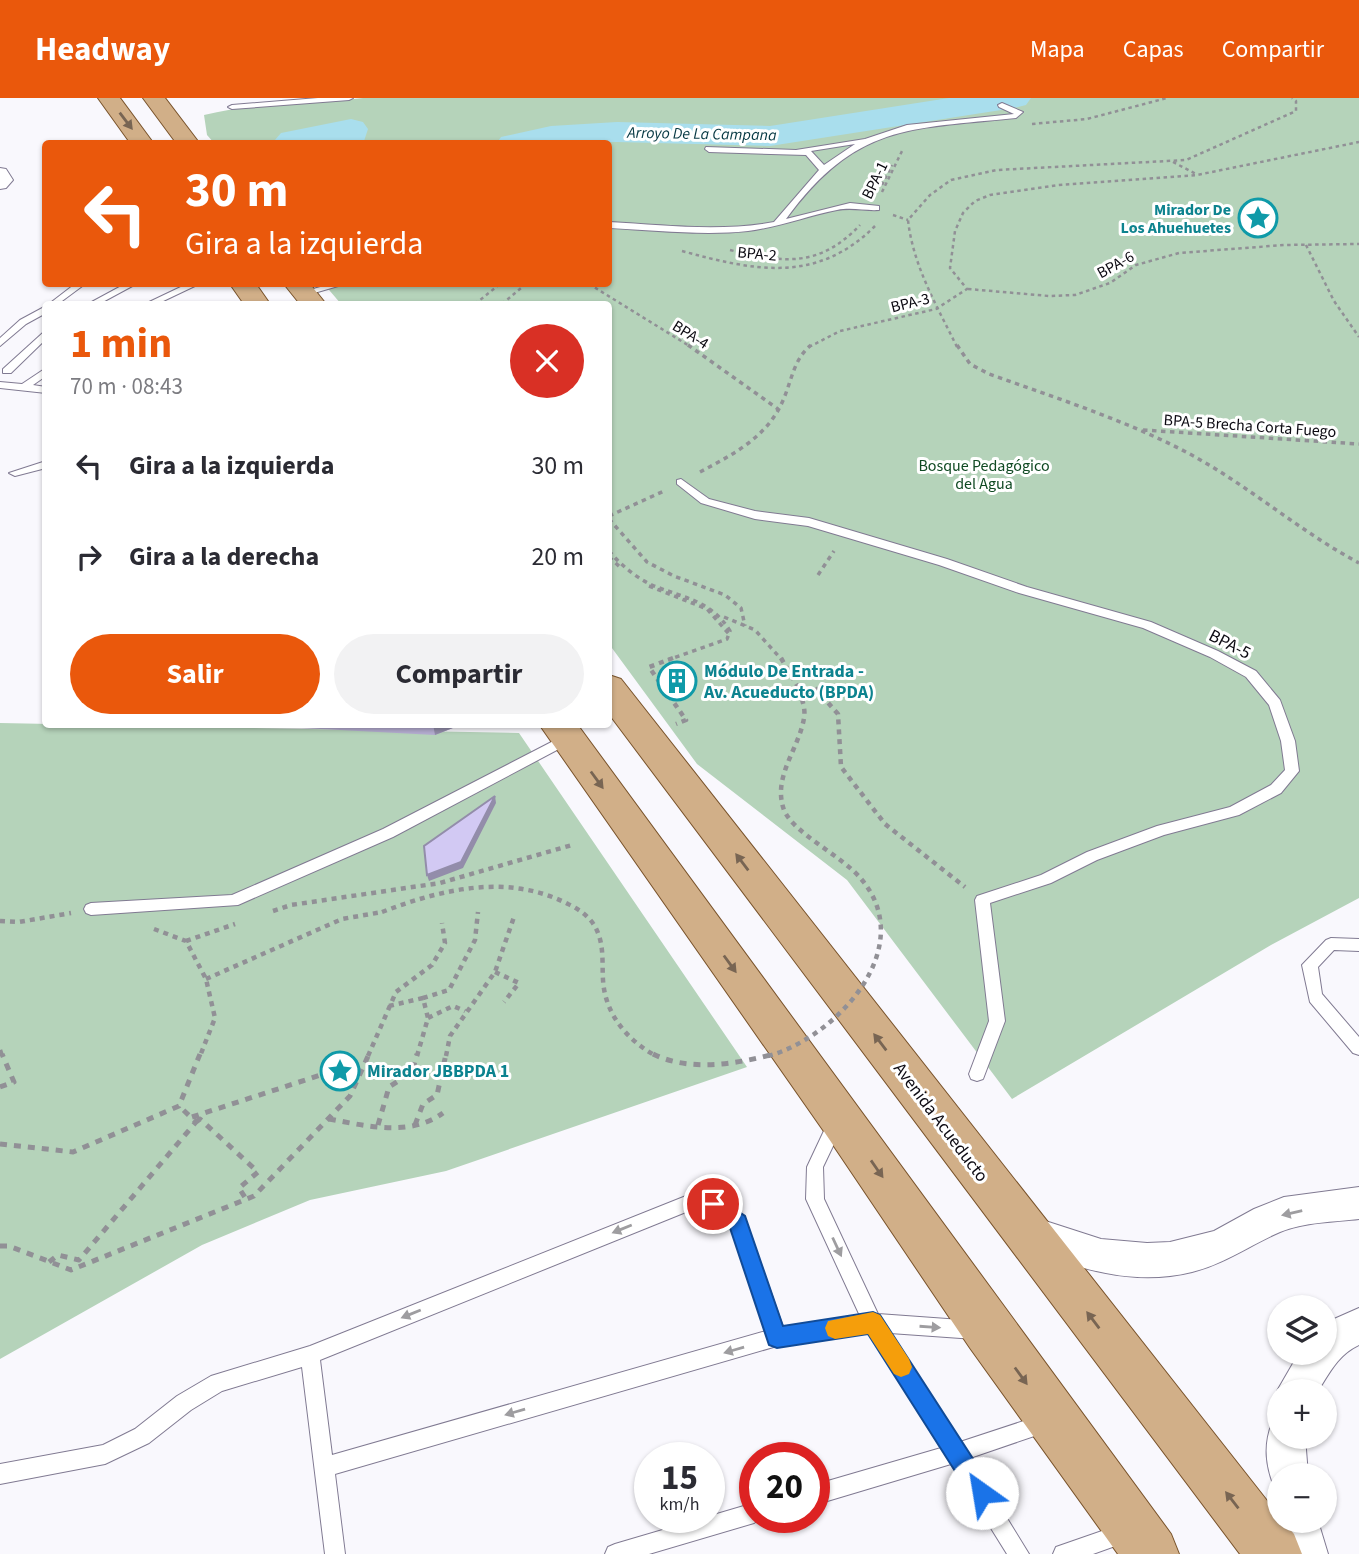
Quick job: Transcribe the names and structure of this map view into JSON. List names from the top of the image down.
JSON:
{
  "streets": {
    "main road": ["Avenida Acueducto"],
    "lane": ["BPA-5"],
    "path": [
      "BPA-1",
      "BPA-2",
      "BPA-6",
      "BPA-3",
      "BPA-4",
      "BPA-5 Brecha Corta Fuego"
    ]
  },
  "crossings": [
    ["BPA-1", "BPA-2"],
    ["BPA-6", "BPA-3"],
    ["BPA-3", "BPA-4"],
    ["BPA-3", "BPA-5"]
  ],
  "water": ["Arroyo De La Campana"],
  "parks": ["Bosque Pedagógico del Agua"],
  "places": {
    "place": ["Mirador De Los Ahuehuetes", "Mirador JBBPDA 1"],
    "building": ["Módulo De Entrada - Av. Acueducto (BPDA)"]
  },
  "page": {
    "header": "Headway",
    "nav": ["Mapa", "Capas", "Compartir"],
    "turn": ["30 m", "Gira a la izquierda"],
    "heading": ["1 min", "70 m · 08:43"],
    "list": [
      {
        "name": "Gira a la izquierda",
        "value": "30 m"
      },
      {
        "name": "Gira a la derecha",
        "value": "20 m"
      }
    ],
    "buttons": ["Salir", "Compartir"],
    "map_buttons": ["+", "−"],
    "speed": "15 km/h",
    "limit": "20"
  }
}
